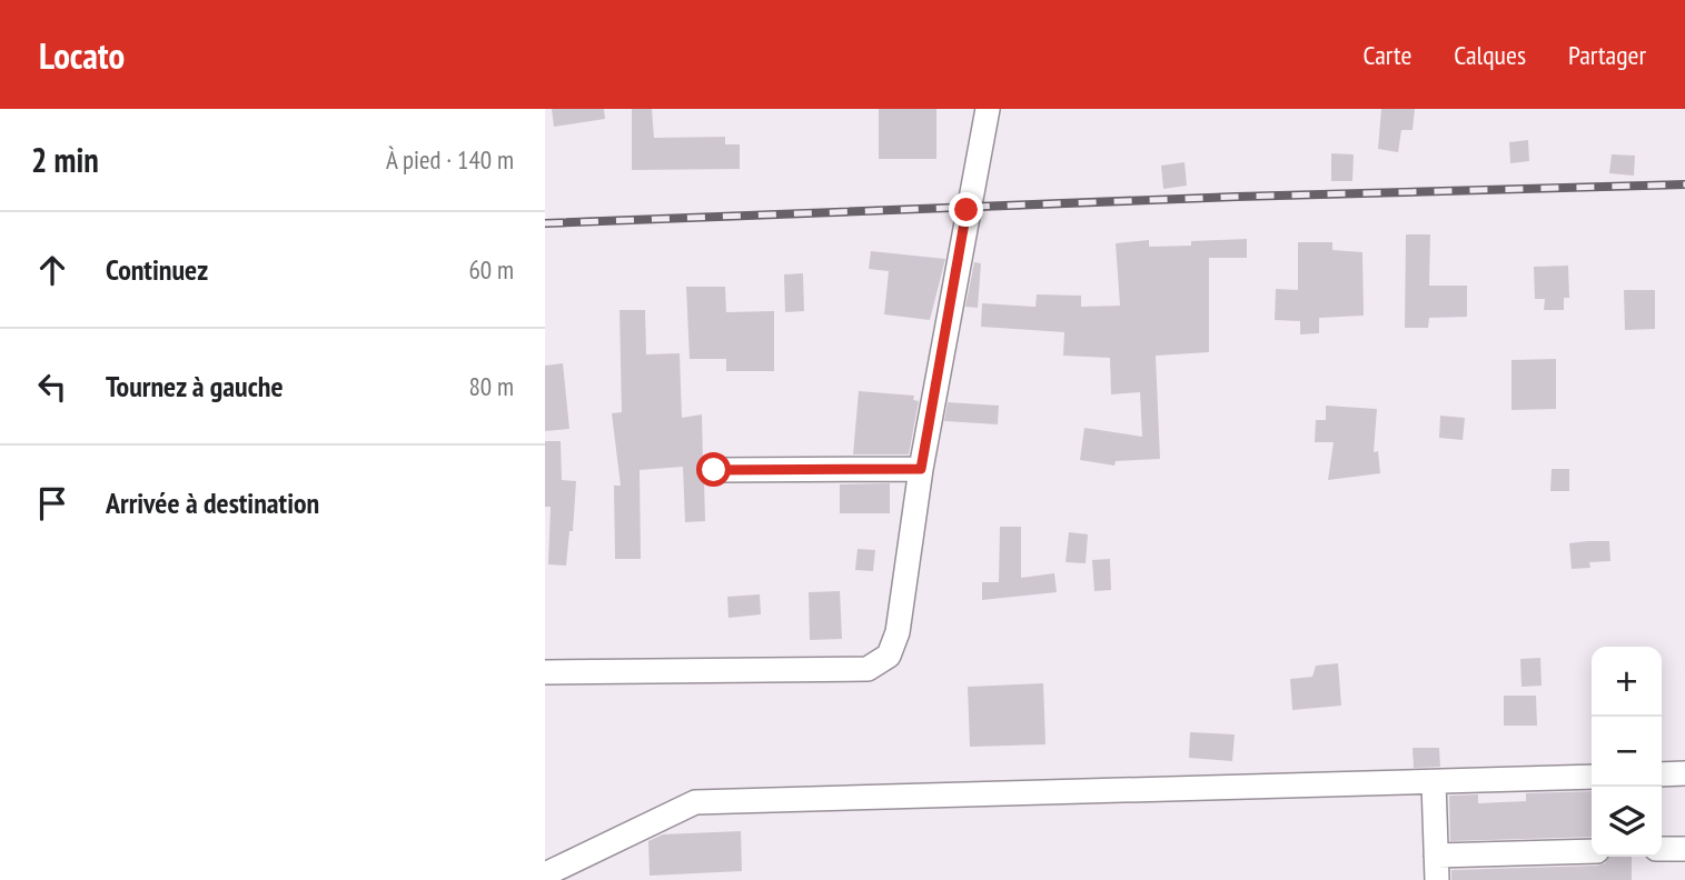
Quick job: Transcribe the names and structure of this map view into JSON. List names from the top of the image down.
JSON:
{
  "page": {
    "header": "Locato",
    "nav": ["Carte", "Calques", "Partager"],
    "heading": ["2 min", "À pied · 140 m"],
    "list": [
      ["Continuez", "60 m"],
      ["Tournez à gauche", "80 m"],
      "Arrivée à destination"
    ],
    "map_buttons": ["+", "−"]
  }
}
